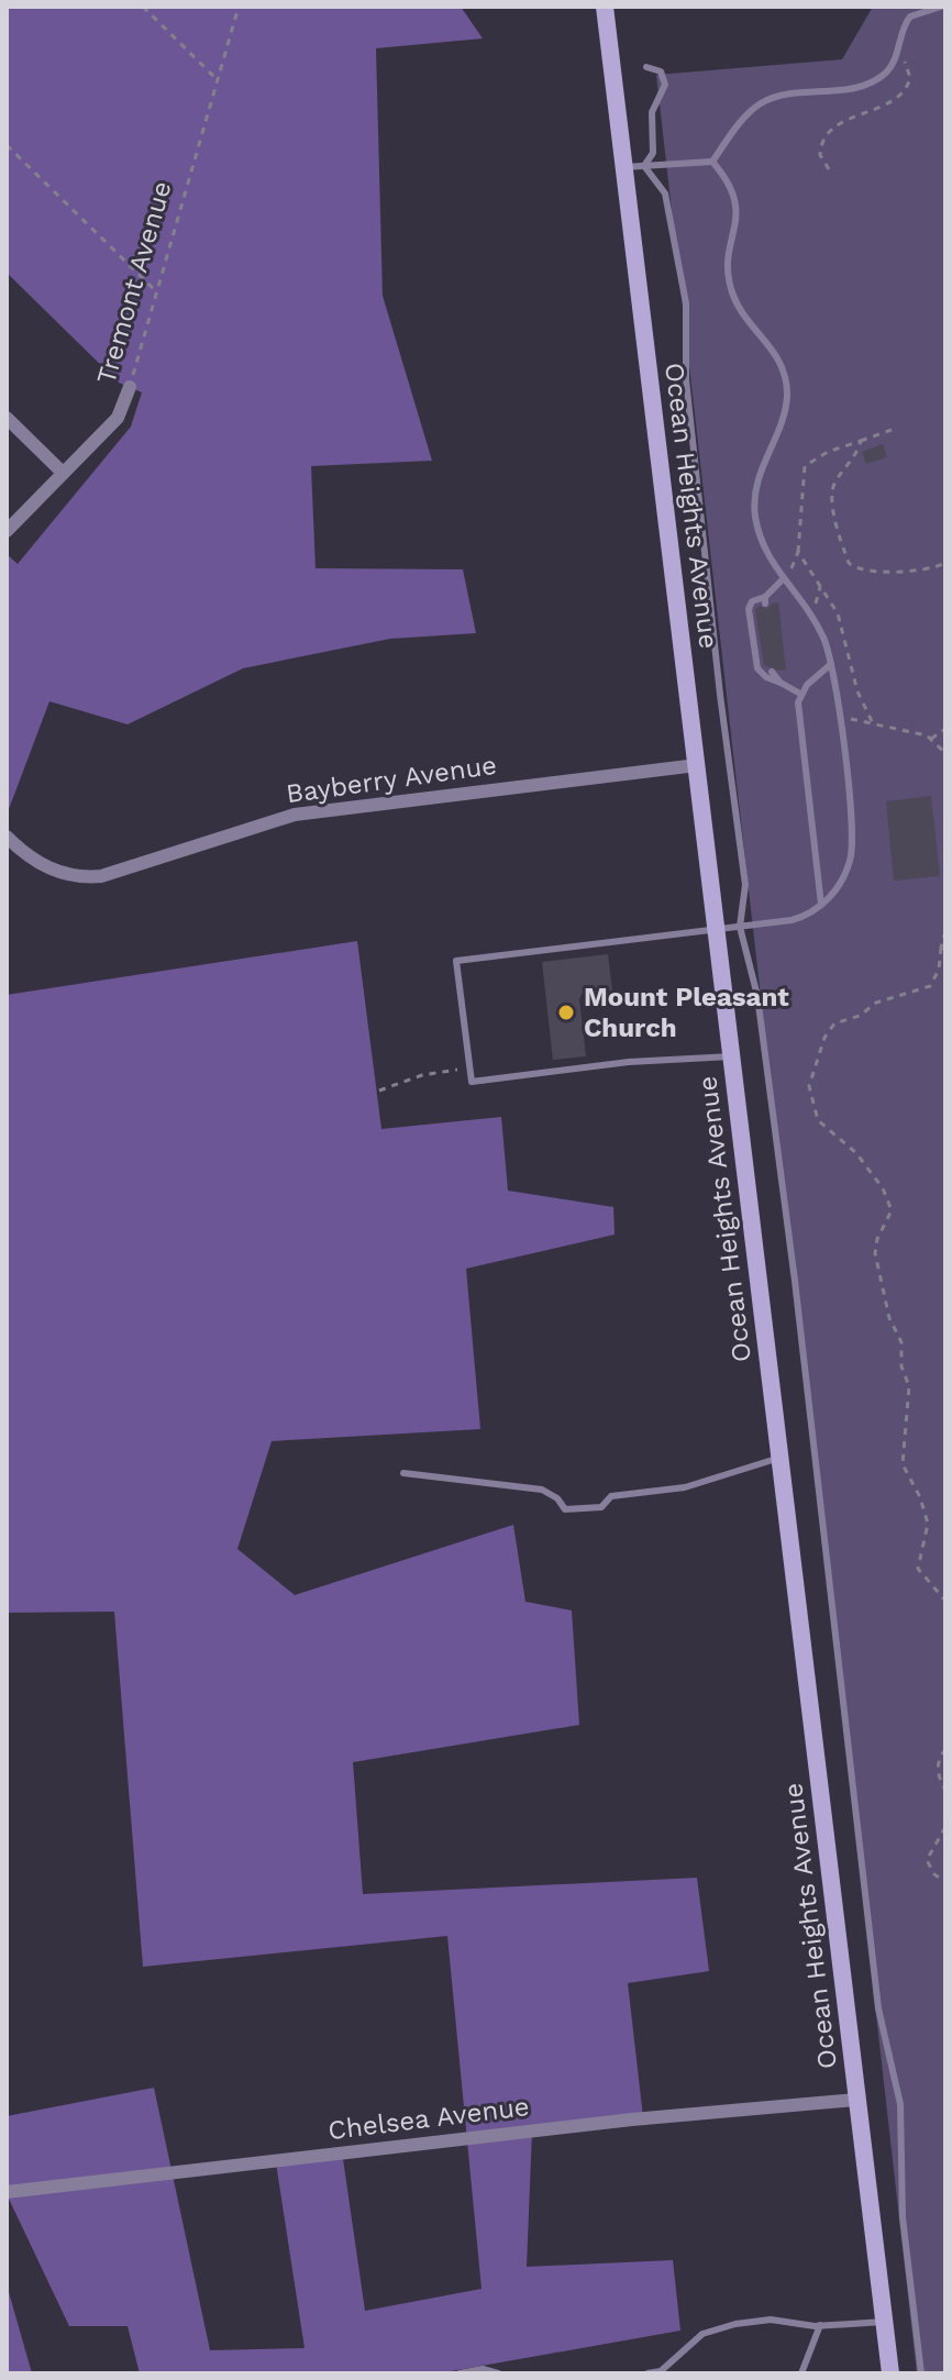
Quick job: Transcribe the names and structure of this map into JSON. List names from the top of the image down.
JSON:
{
  "streets": {
    "main road": ["Ocean Heights Avenue"],
    "street": ["Tremont Avenue", "Bayberry Avenue", "Chelsea Avenue"]
  },
  "crossings": [
    ["Ocean Heights Avenue", "Bayberry Avenue"],
    ["Ocean Heights Avenue", "Chelsea Avenue"]
  ],
  "places": ["Mount Pleasant Church"]
}
